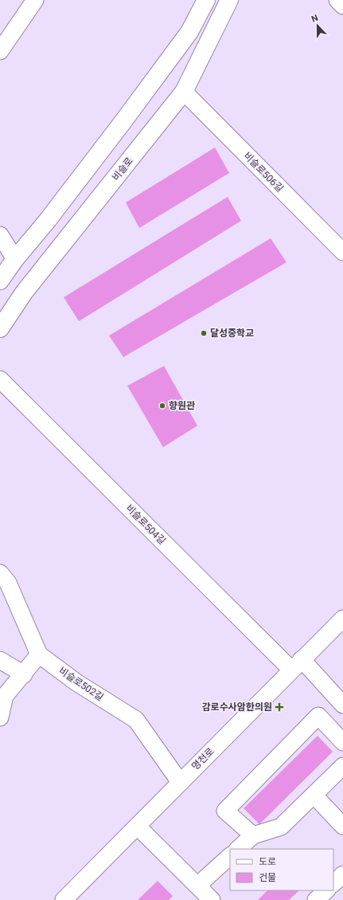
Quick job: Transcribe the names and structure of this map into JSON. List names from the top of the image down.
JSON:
{
  "streets": {
    "main road": ["비슬로"],
    "street": [
      "비슬로506길",
      "비슬로504길",
      "비슬로502길",
      "명천로"
    ]
  },
  "crossings": [
    ["비슬로", "비슬로506길"],
    ["비슬로504길", "명천로"],
    ["비슬로502길", "명천로"]
  ],
  "places": {
    "other": ["달성중학교", "향원관"],
    "health": ["감로수사암한의원"]
  },
  "legend": ["도로", "건물"],
  "north": "top"
}
